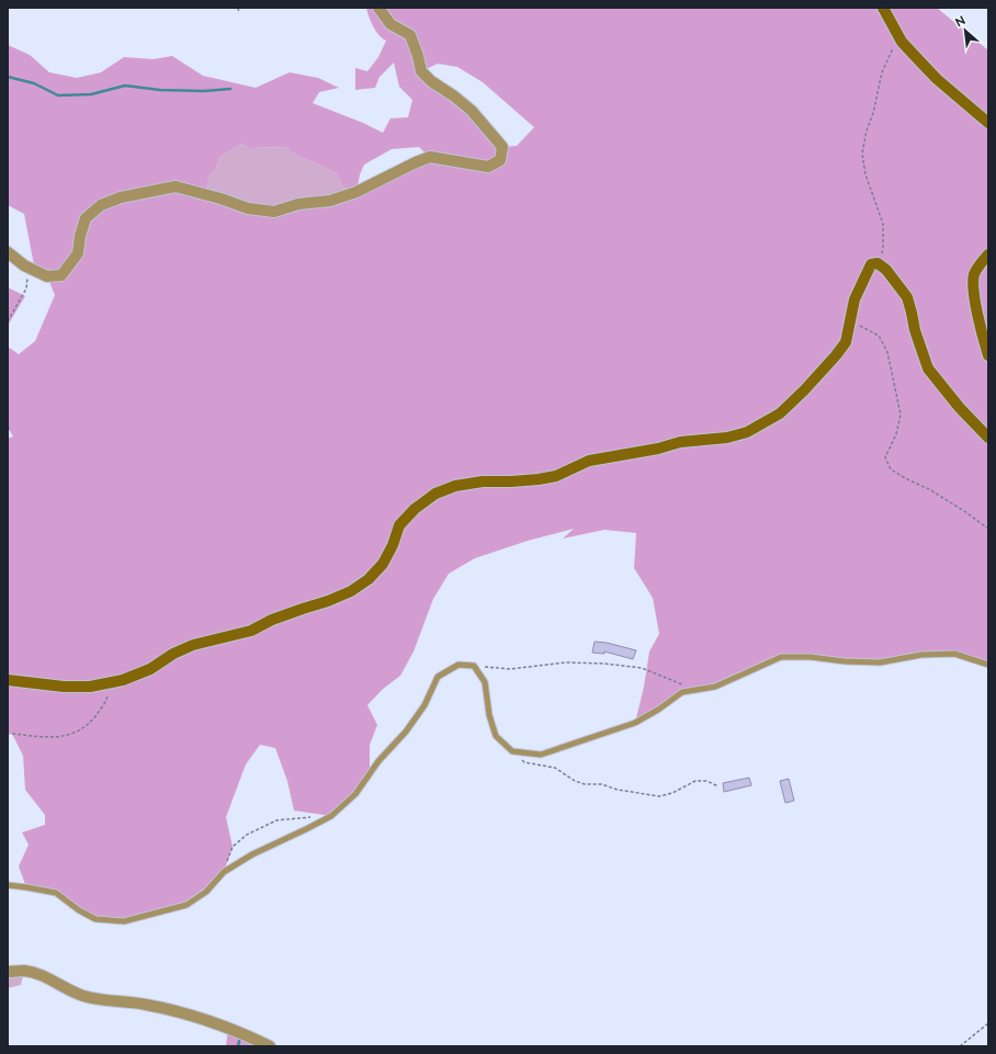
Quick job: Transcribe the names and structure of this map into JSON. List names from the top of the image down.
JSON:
{
  "north": "top left"
}
